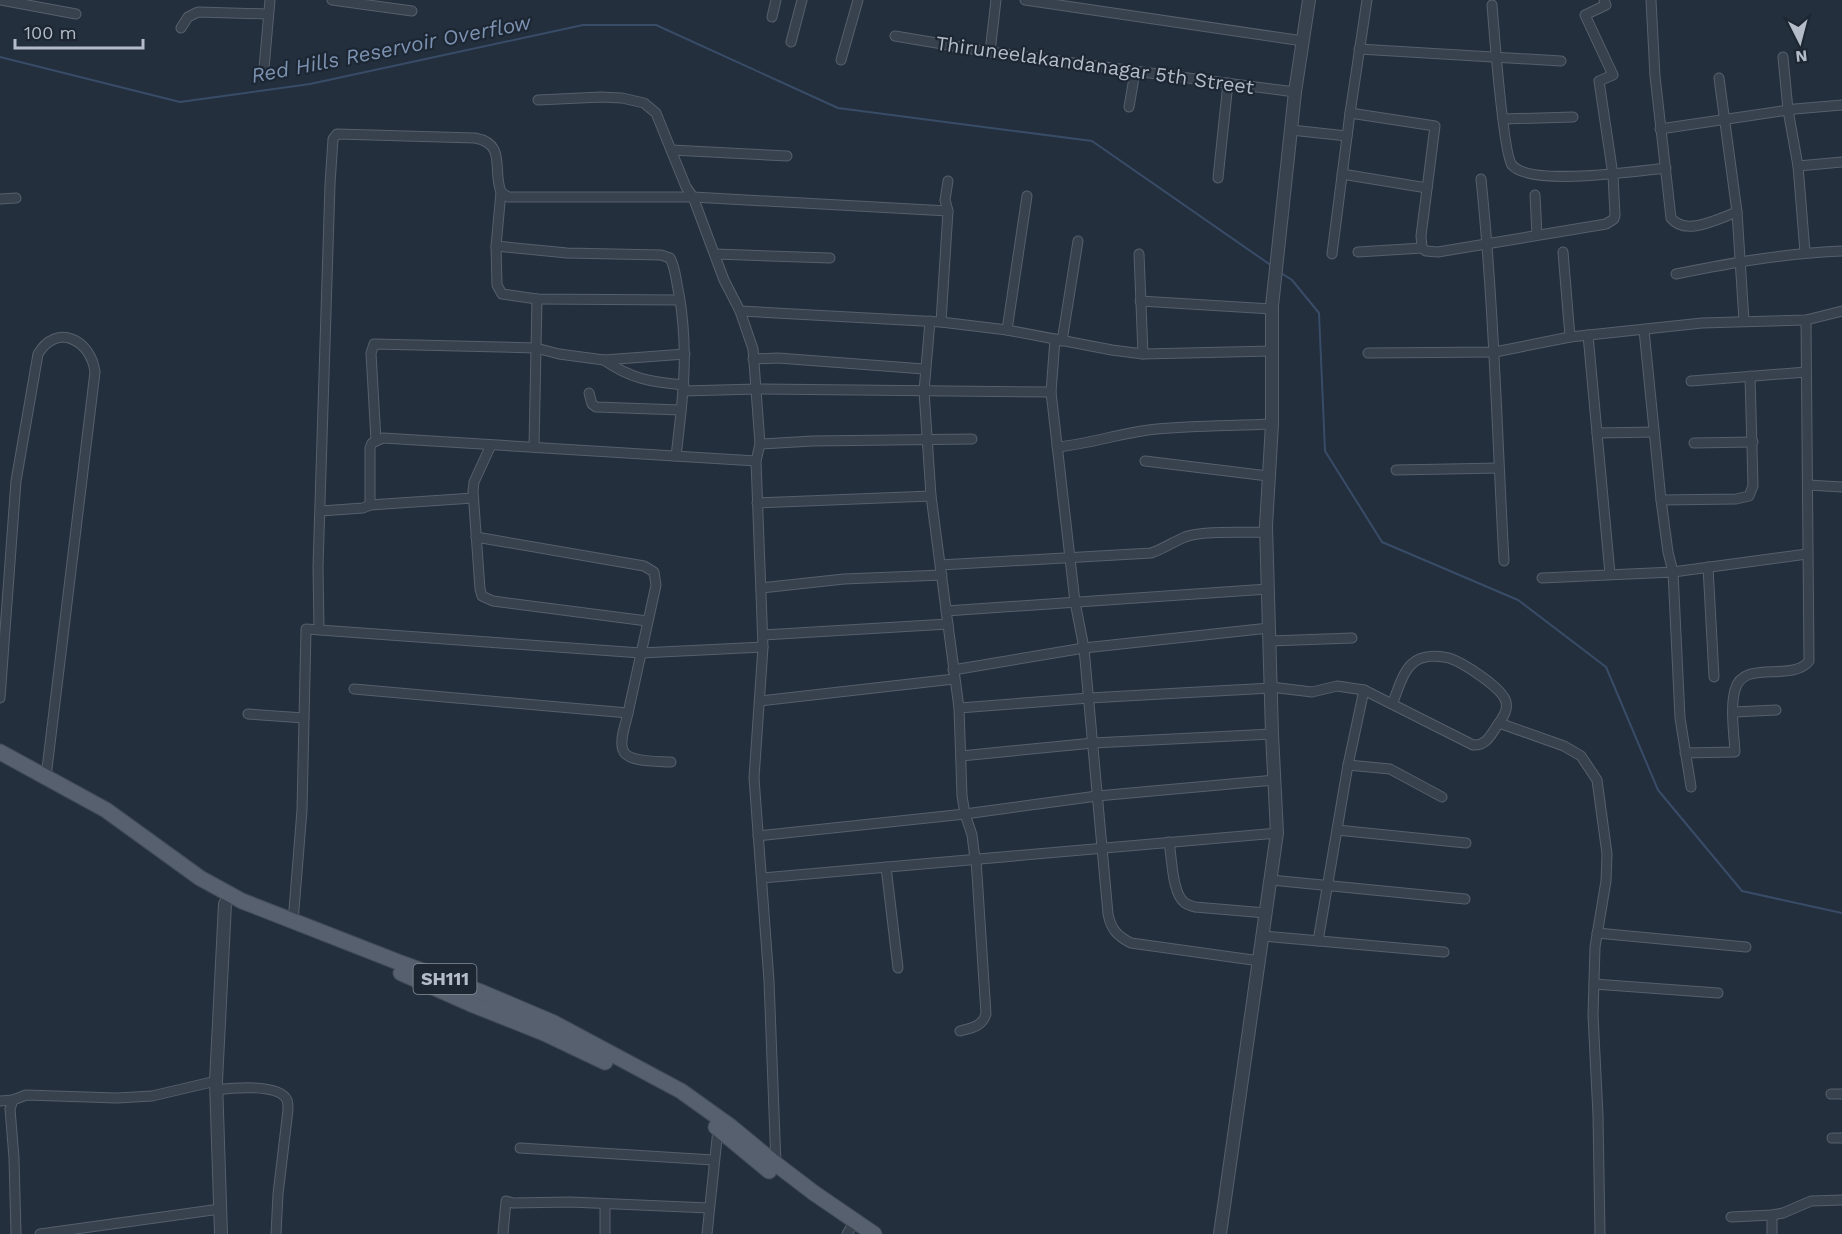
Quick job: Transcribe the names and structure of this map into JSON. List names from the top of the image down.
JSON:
{
  "streets": {
    "main road": ["SH111"],
    "street": ["Thiruneelakandanagar 5th Street"]
  },
  "water": ["Red Hills Reservoir Overflow"],
  "scale_bar": "100 m",
  "north": "bottom"
}
